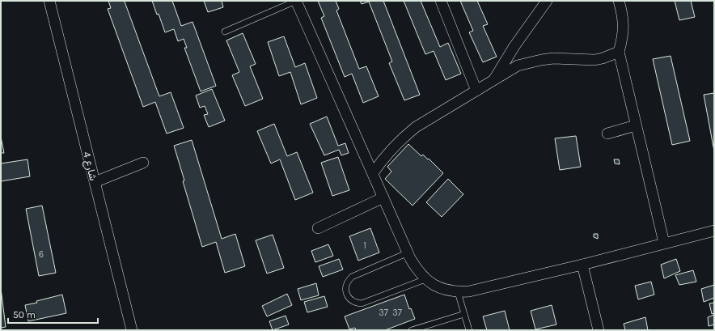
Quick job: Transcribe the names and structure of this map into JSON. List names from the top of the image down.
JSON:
{
  "streets": {
    "street": ["شارع 4"]
  },
  "house_numbers": [
    "1",
    "6",
    "37",
    "37"
  ],
  "scale_bar": "50 m"
}
